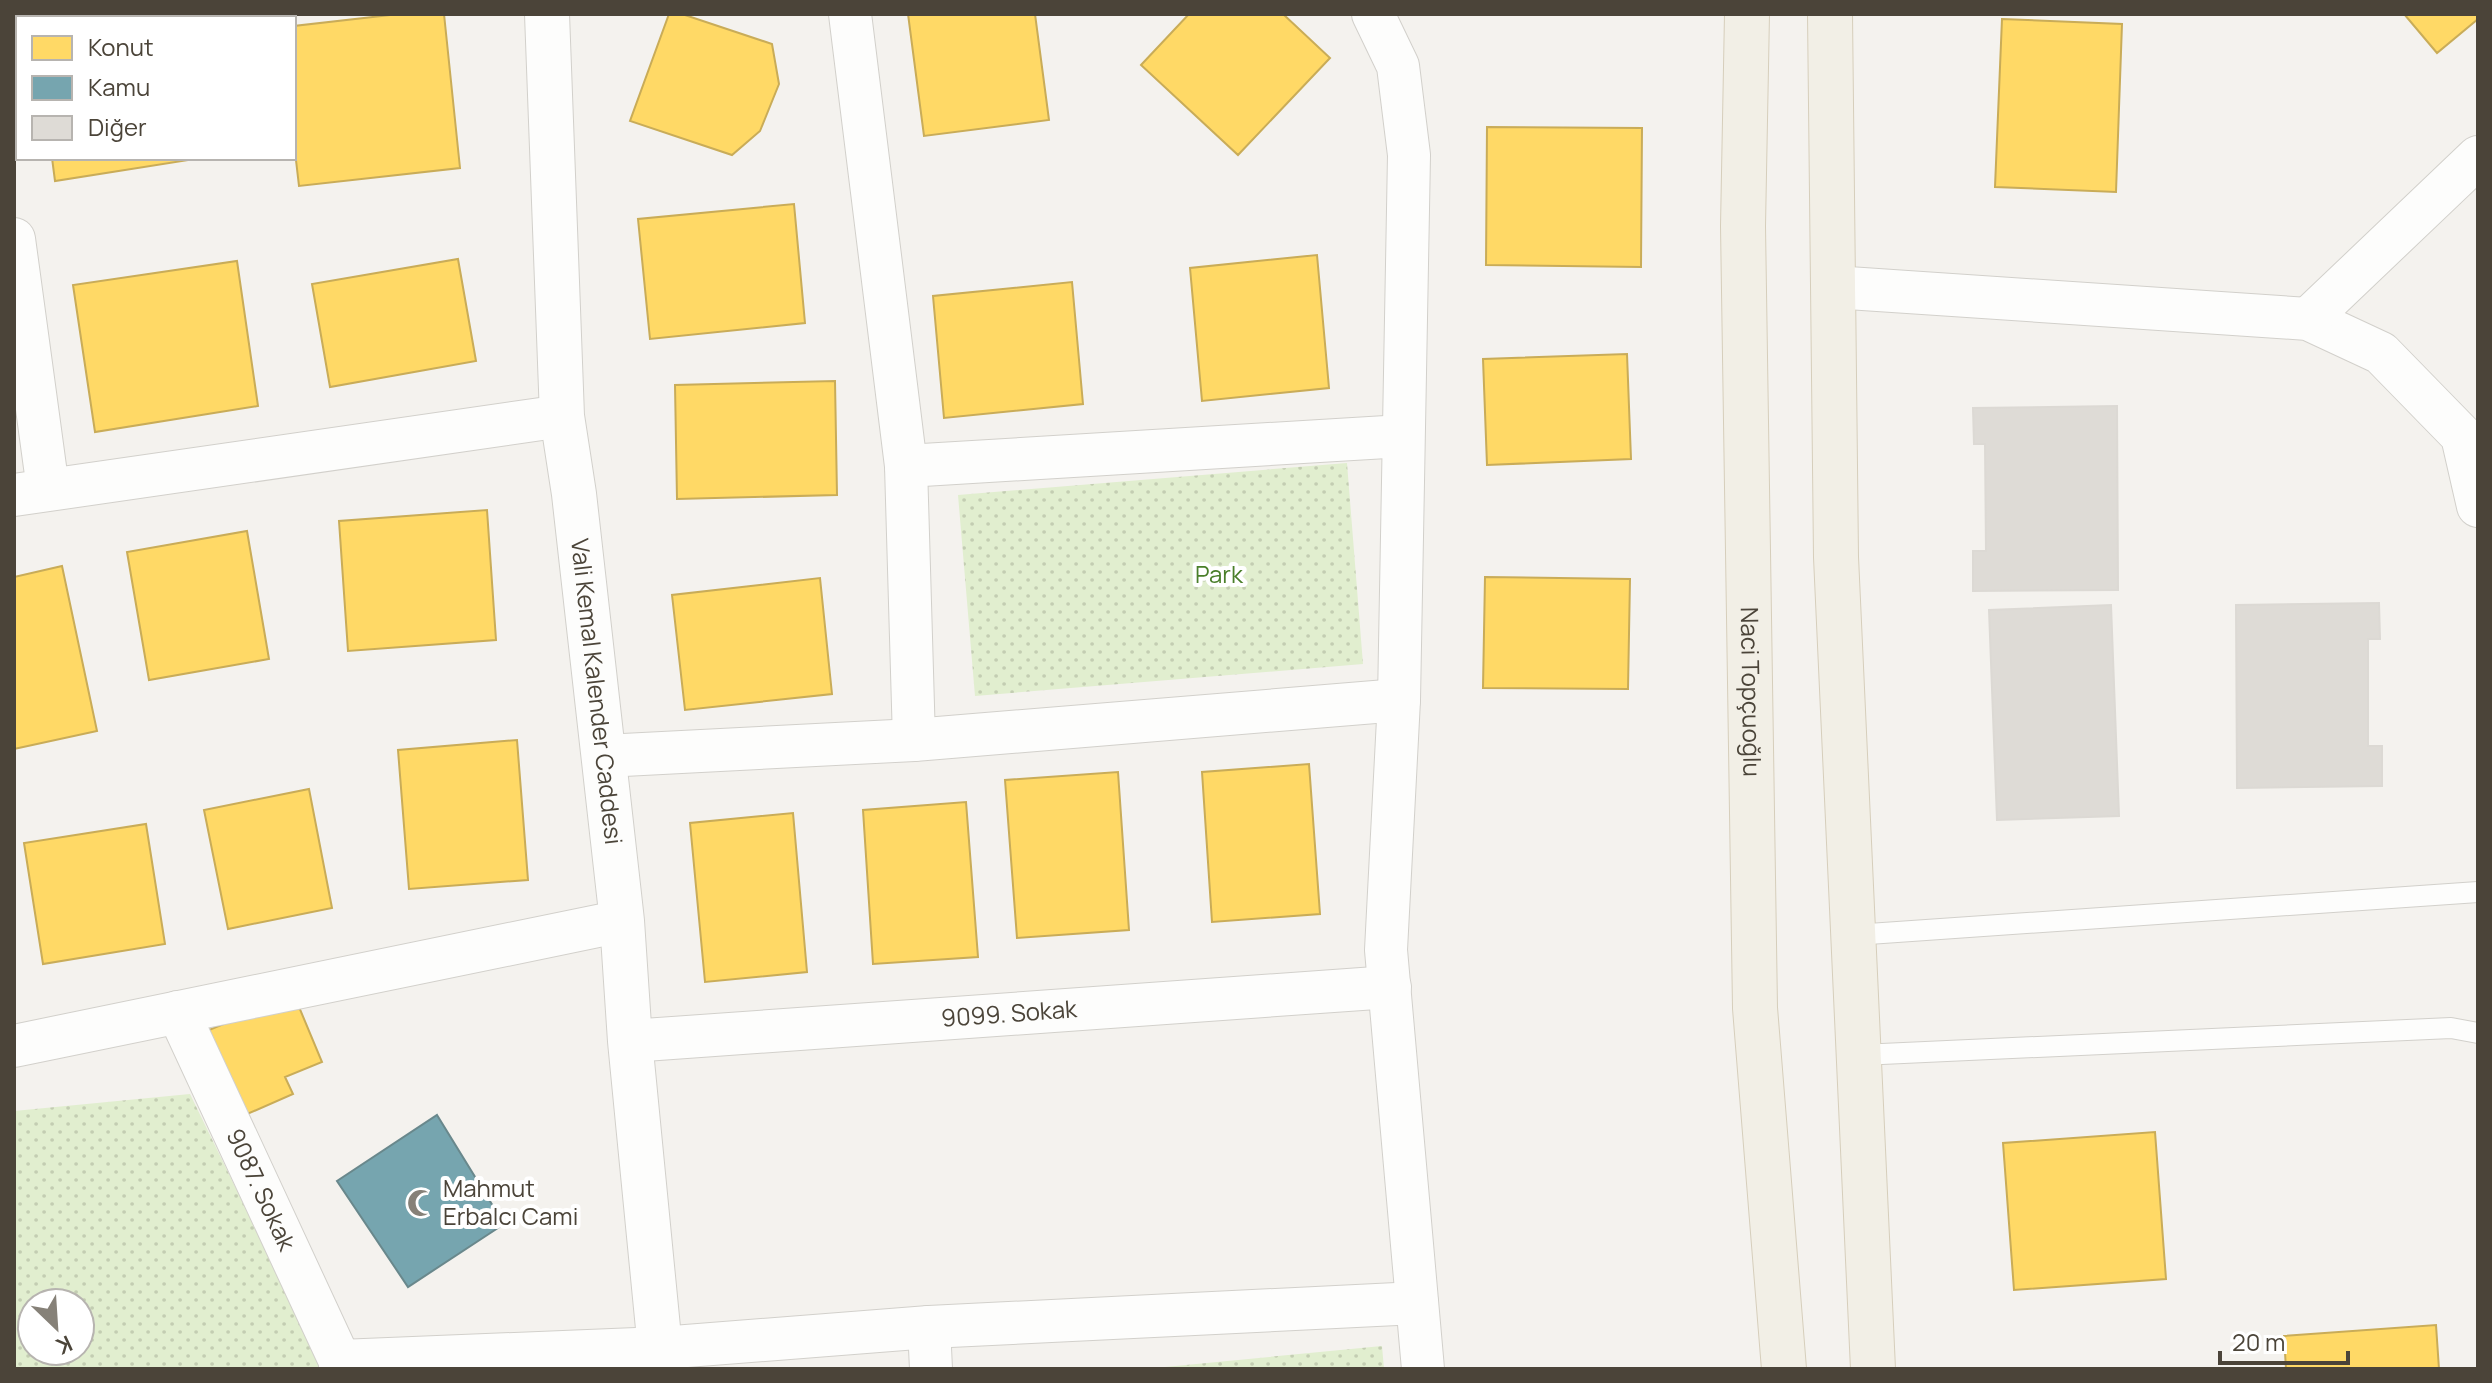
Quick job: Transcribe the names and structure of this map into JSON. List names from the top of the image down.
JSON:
{
  "streets": {
    "main road": ["Naci Topçuoğlu"],
    "street": ["Vali Kemal Kalender Caddesi", "9099. Sokak", "9087. Sokak"]
  },
  "crossings": [
    ["Vali Kemal Kalender Caddesi", "9099. Sokak"]
  ],
  "parks": ["Park"],
  "places": {
    "mosque": ["Mahmut Erbalcı Cami"]
  },
  "legend": ["Konut", "Kamu", "Diğer"],
  "scale_bar": "20 m",
  "north": "bottom right"
}
